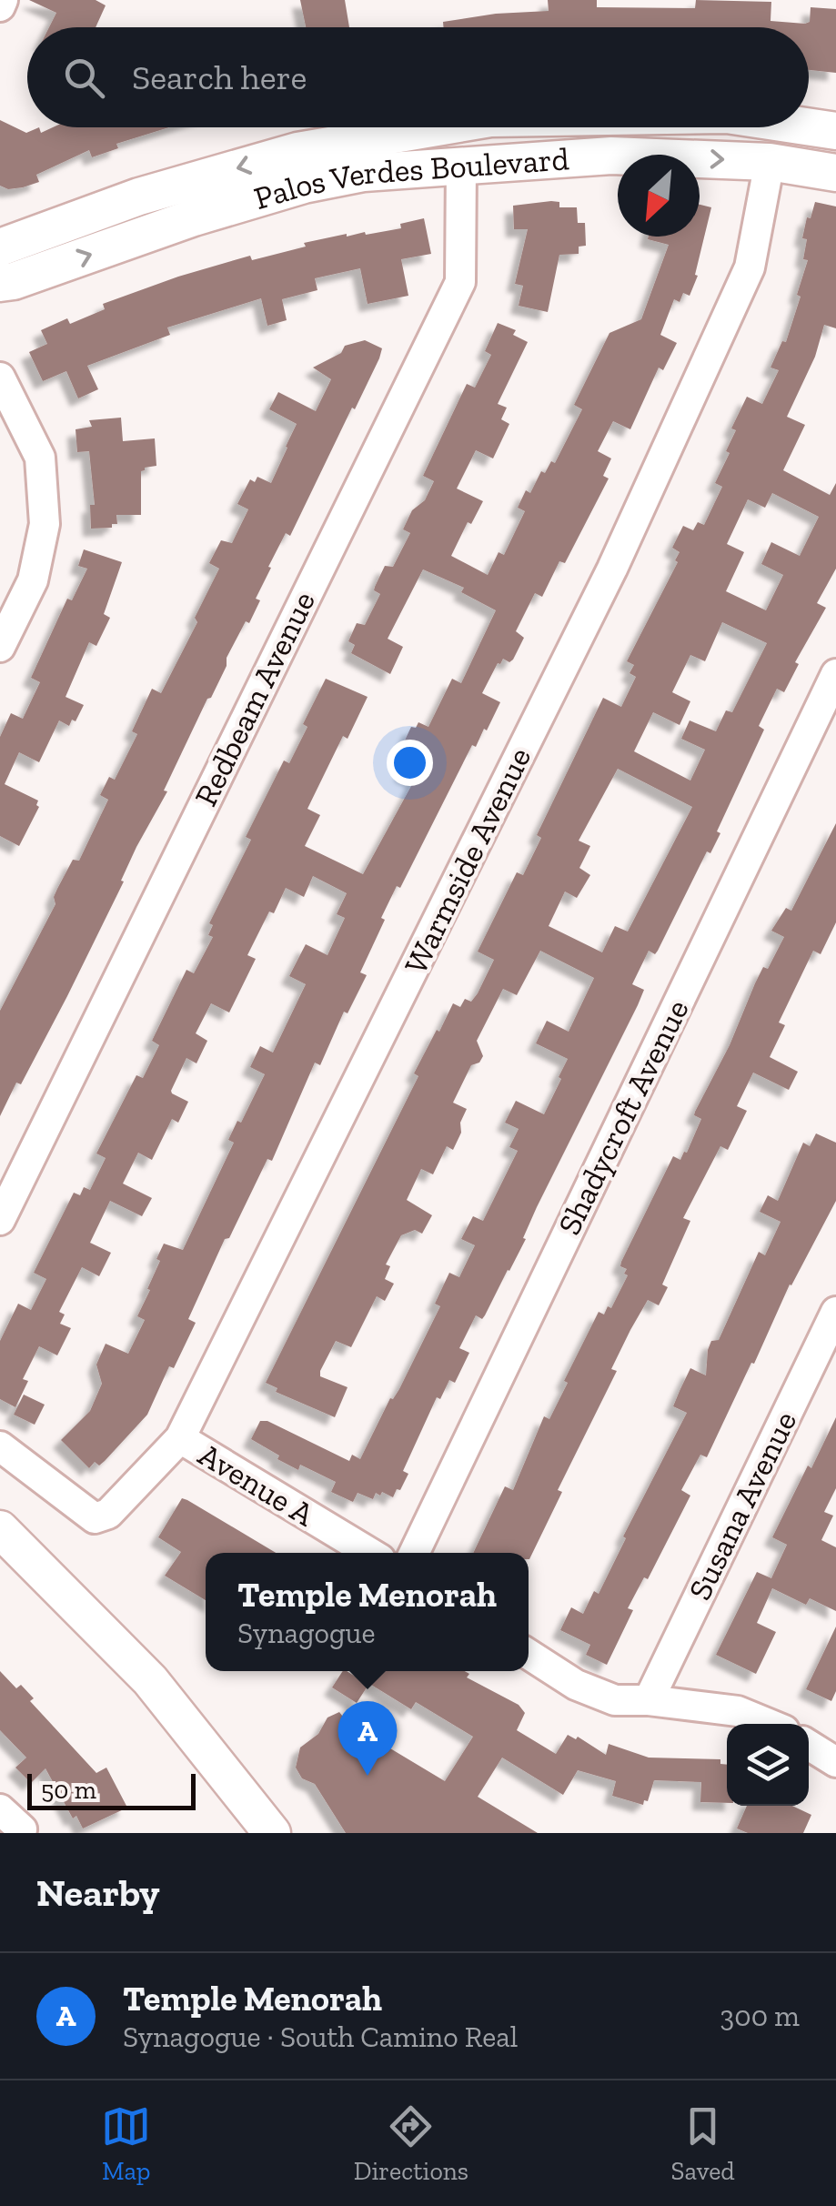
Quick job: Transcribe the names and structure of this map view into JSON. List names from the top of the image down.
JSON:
{
  "streets": {
    "main road": ["Palos Verdes Boulevard"],
    "street": [
      "Redbeam Avenue",
      "Warmside Avenue",
      "Shadycroft Avenue",
      "Avenue A",
      "Susana Avenue"
    ]
  },
  "crossings": [
    ["Palos Verdes Boulevard", "Redbeam Avenue"],
    ["Palos Verdes Boulevard", "Warmside Avenue"],
    ["Warmside Avenue", "Avenue A"]
  ],
  "scale_bar": "50 m",
  "north": "bottom left",
  "page": {
    "search": "Search here",
    "popup": ["Temple Menorah", "Synagogue"],
    "pins": "A",
    "scale": "50 m",
    "heading": "Nearby",
    "list": [
      {
        "mark": "A",
        "name": "Temple Menorah",
        "note": "Synagogue · South Camino Real",
        "value": "300 m"
      }
    ],
    "nav": ["Map", "Directions", "Saved"]
  }
}
